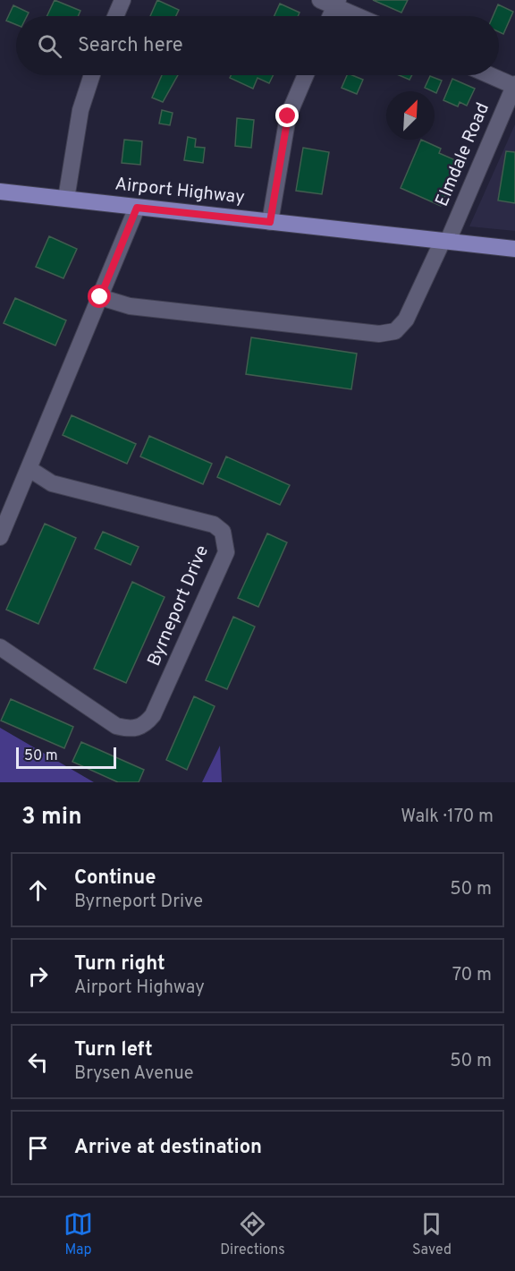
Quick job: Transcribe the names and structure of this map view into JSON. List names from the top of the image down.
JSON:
{
  "streets": {
    "main road": ["Airport Highway"],
    "street": ["Elmdale Road", "Byrneport Drive"]
  },
  "crossings": [
    ["Elmdale Road", "Airport Highway"]
  ],
  "scale_bar": "50 m",
  "north": "top right",
  "page": {
    "search": "Search here",
    "scale": "50 m",
    "heading": ["3 min", "Walk · 170 m"],
    "list": [
      ["Continue", "Byrneport Drive", "50 m"],
      ["Turn right", "Airport Highway", "70 m"],
      ["Turn left", "Brysen Avenue", "50 m"],
      "Arrive at destination"
    ],
    "nav": ["Map", "Directions", "Saved"]
  }
}
